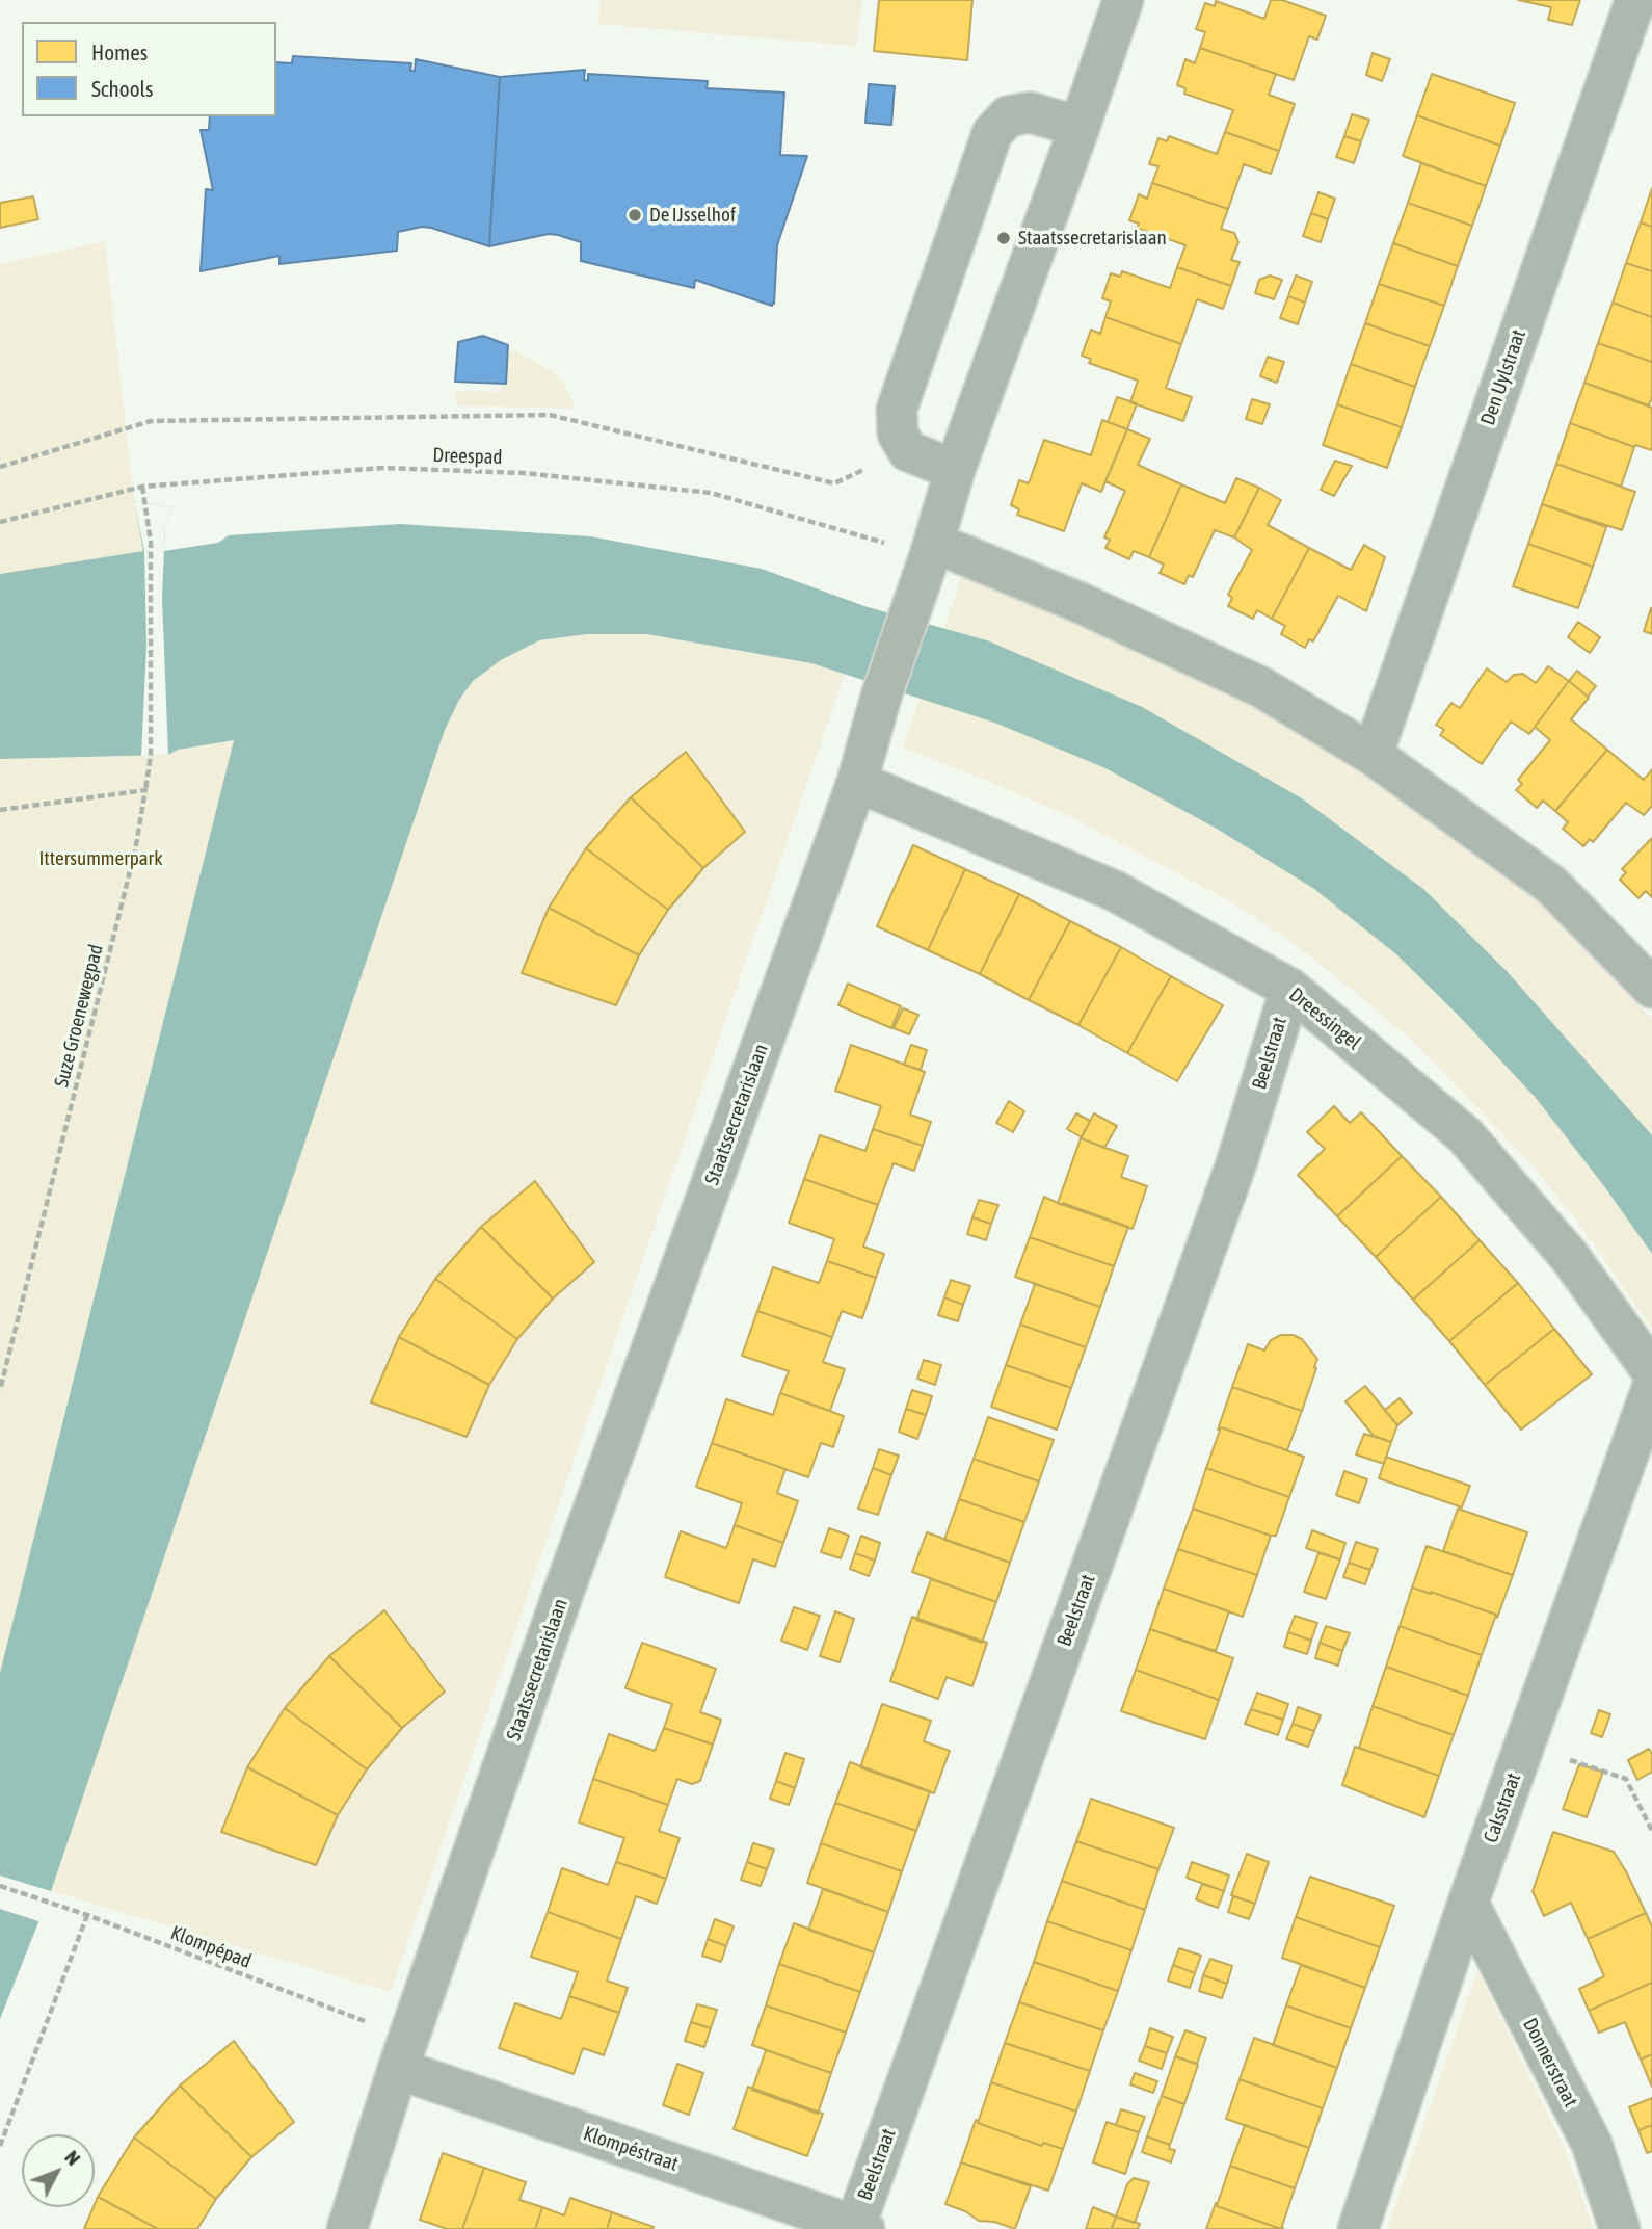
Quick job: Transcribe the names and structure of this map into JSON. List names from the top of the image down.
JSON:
{
  "streets": {
    "street": [
      "Den Uylstraat",
      "Dreessingel",
      "Beelstraat",
      "Staatssecretarislaan",
      "Calsstraat",
      "Donnerstraat",
      "Klompéstraat"
    ],
    "path": ["Dreespad", "Suze Groenewegpad", "Klompépad"]
  },
  "crossings": [
    ["Dreespad", "Suze Groenewegpad"],
    ["Dreespad", "Staatssecretarislaan"],
    ["Dreessingel", "Beelstraat"],
    ["Dreessingel", "Staatssecretarislaan"],
    ["Beelstraat", "Klompéstraat"],
    ["Staatssecretarislaan", "Klompépad"],
    ["Staatssecretarislaan", "Klompéstraat"],
    ["Calsstraat", "Donnerstraat"],
    ["Klompépad", "Klompéstraat"]
  ],
  "parks": ["Ittersummerpark"],
  "places": ["De IJsselhof", "Staatssecretarislaan"],
  "legend": ["Homes", "Schools"],
  "north": "top right"
}
